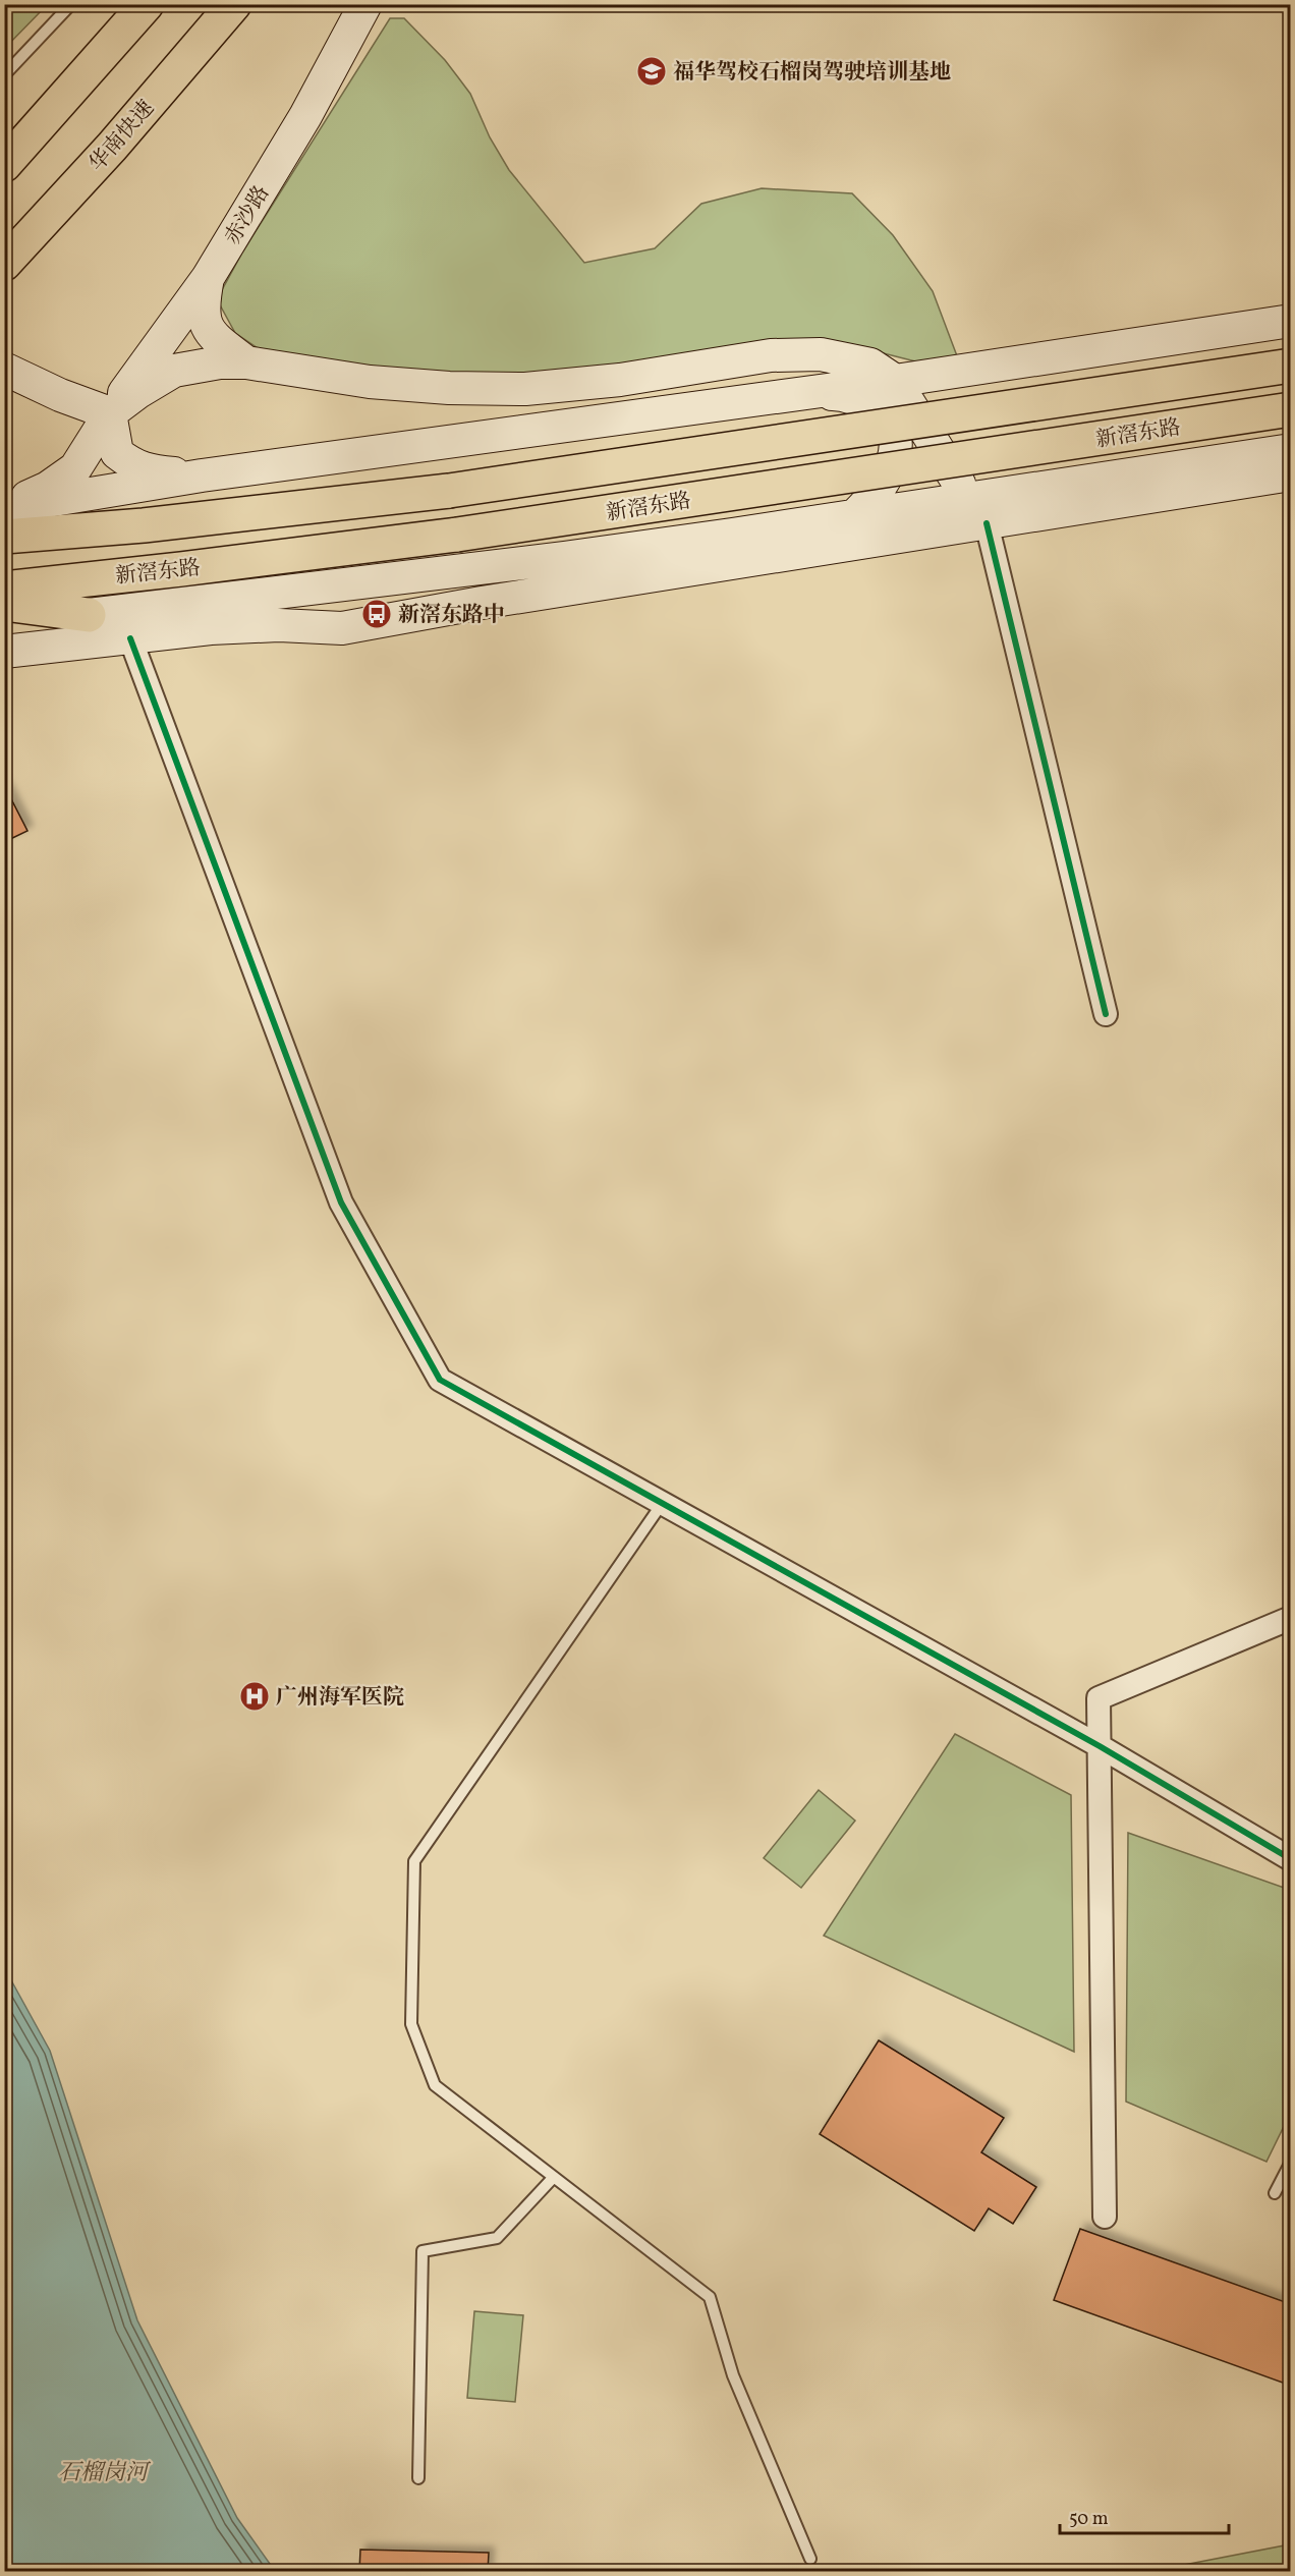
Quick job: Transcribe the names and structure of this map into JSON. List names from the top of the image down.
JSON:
{
  "streets": {
    "highway": ["华南快速", "新滘东路"],
    "main road": ["赤沙路"]
  },
  "water": ["石榴岗河"],
  "places": {
    "school or university": ["福华驾校石榴岗驾驶培训基地"],
    "bus stop": ["新滘东路中"],
    "hospital": ["广州海军医院"]
  },
  "scale_bar": "50 m"
}
